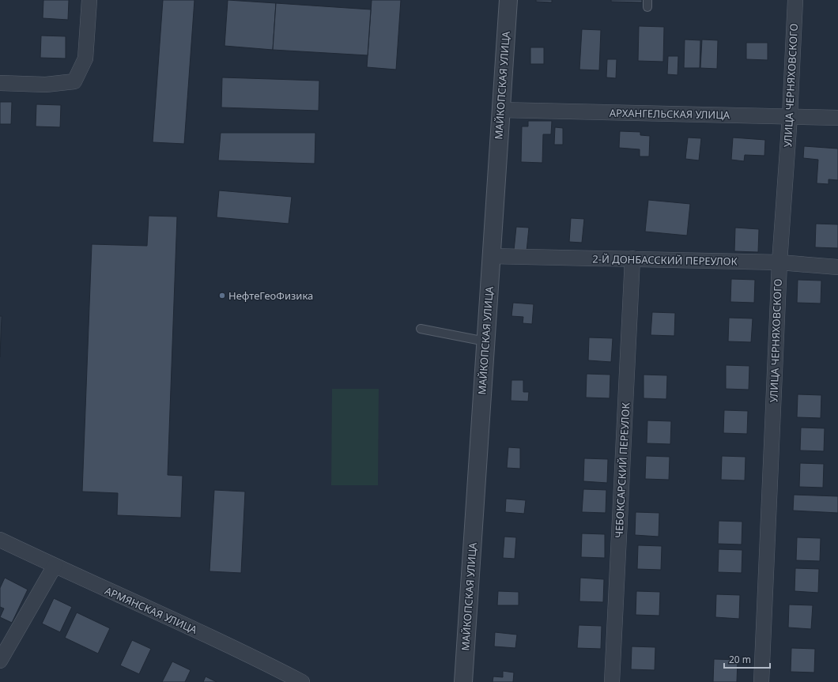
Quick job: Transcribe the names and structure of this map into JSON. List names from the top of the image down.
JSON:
{
  "streets": {
    "street": [
      "МАЙКОПСКАЯ УЛИЦА",
      "УЛИЦА ЧЕРНЯХОВСКОГО",
      "АРХАНГЕЛЬСКАЯ УЛИЦА",
      "2-Й ДОНБАССКИЙ ПЕРЕУЛОК",
      "ЧЕБОКСАРСКИЙ ПЕРЕУЛОК",
      "АРМЯНСКАЯ УЛИЦА"
    ]
  },
  "crossings": [
    ["МАЙКОПСКАЯ УЛИЦА", "АРХАНГЕЛЬСКАЯ УЛИЦА"],
    ["МАЙКОПСКАЯ УЛИЦА", "2-Й ДОНБАССКИЙ ПЕРЕУЛОК"],
    ["УЛИЦА ЧЕРНЯХОВСКОГО", "АРХАНГЕЛЬСКАЯ УЛИЦА"],
    ["УЛИЦА ЧЕРНЯХОВСКОГО", "2-Й ДОНБАССКИЙ ПЕРЕУЛОК"],
    ["2-Й ДОНБАССКИЙ ПЕРЕУЛОК", "ЧЕБОКСАРСКИЙ ПЕРЕУЛОК"]
  ],
  "places": ["НефтеГеоФизика"],
  "scale_bar": "20 m"
}
